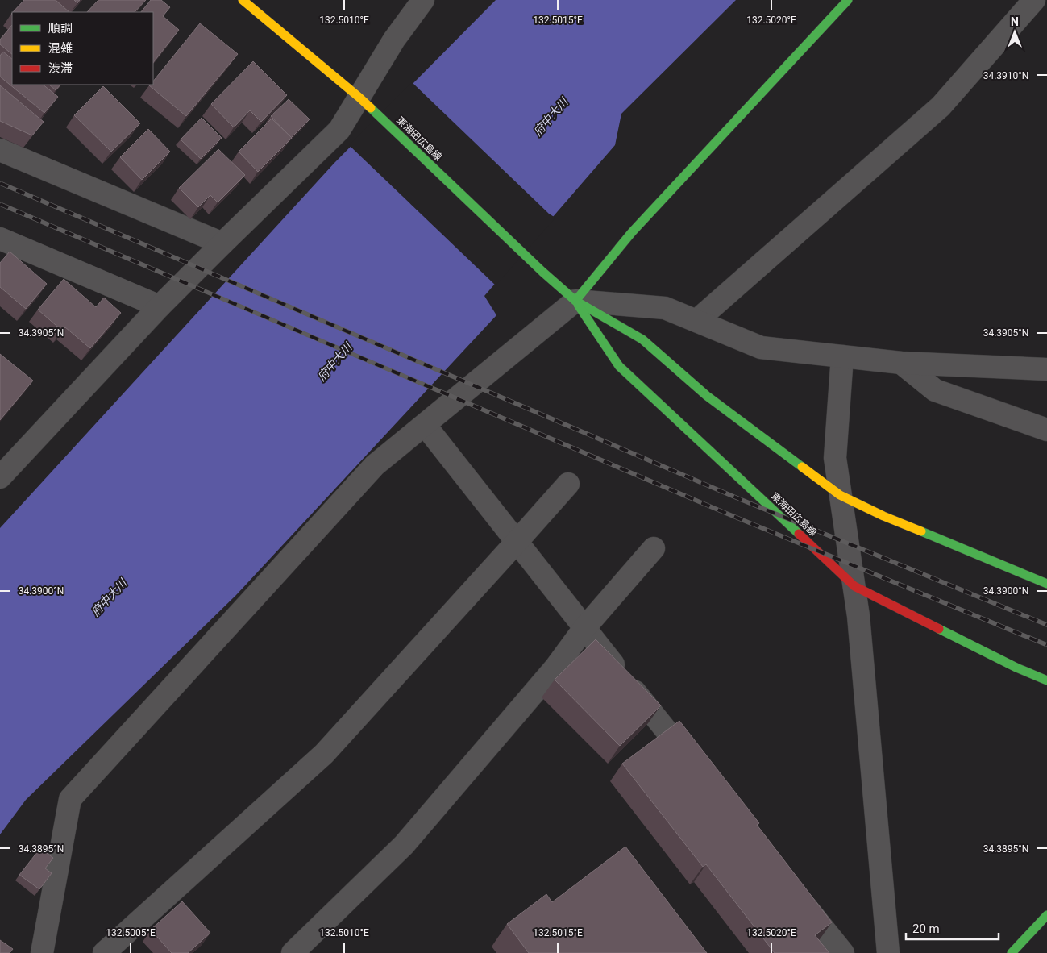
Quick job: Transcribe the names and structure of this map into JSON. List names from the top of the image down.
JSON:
{
  "streets": {
    "main road": ["東海田広島線"]
  },
  "water": ["府中大川"],
  "legend": ["順調", "混雑", "渋滞"],
  "scale_bar": "20 m",
  "north": "top",
  "coordinates": [
    "132.5010°E",
    "132.5015°E",
    "132.5020°E",
    "34.3910°N",
    "34.3905°N",
    "34.3900°N",
    "34.3895°N",
    "132.5005°E"
  ]
}
